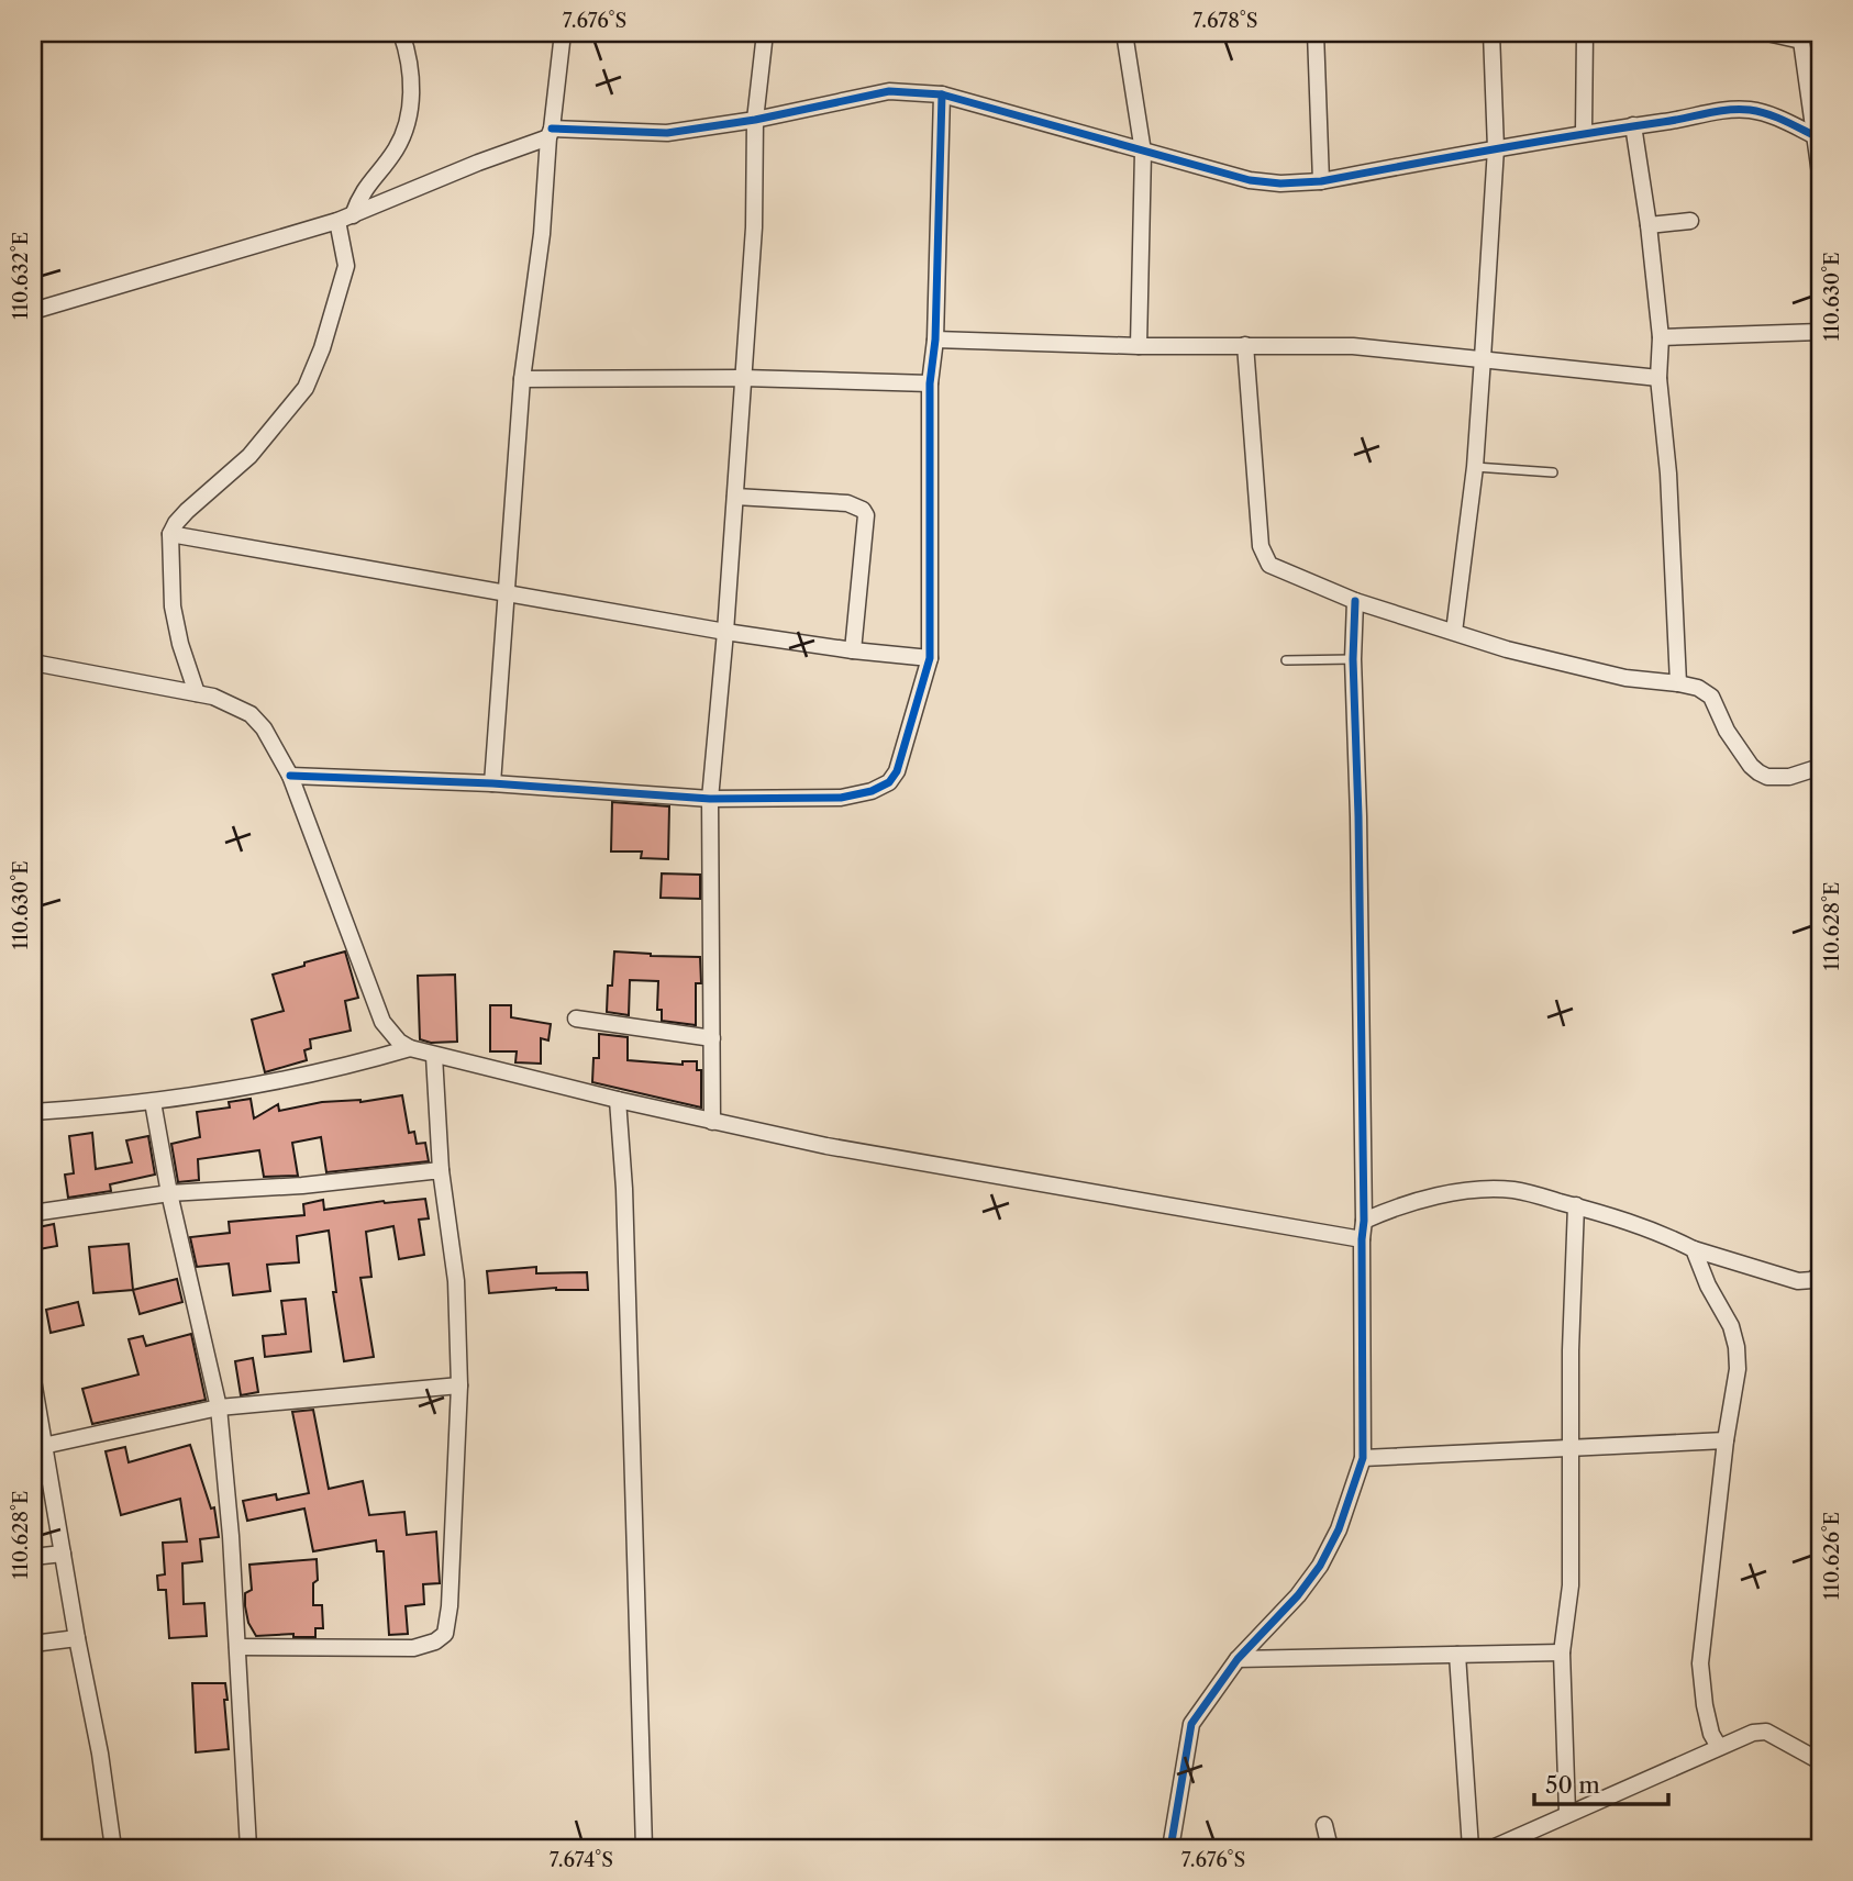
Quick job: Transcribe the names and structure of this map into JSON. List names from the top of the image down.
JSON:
{
  "scale_bar": "50 m",
  "coordinates": [
    "7.676°S",
    "7.678°S",
    "110.632°E",
    "110.630°E",
    "110.628°E",
    "110.626°E",
    "7.674°S"
  ]
}
